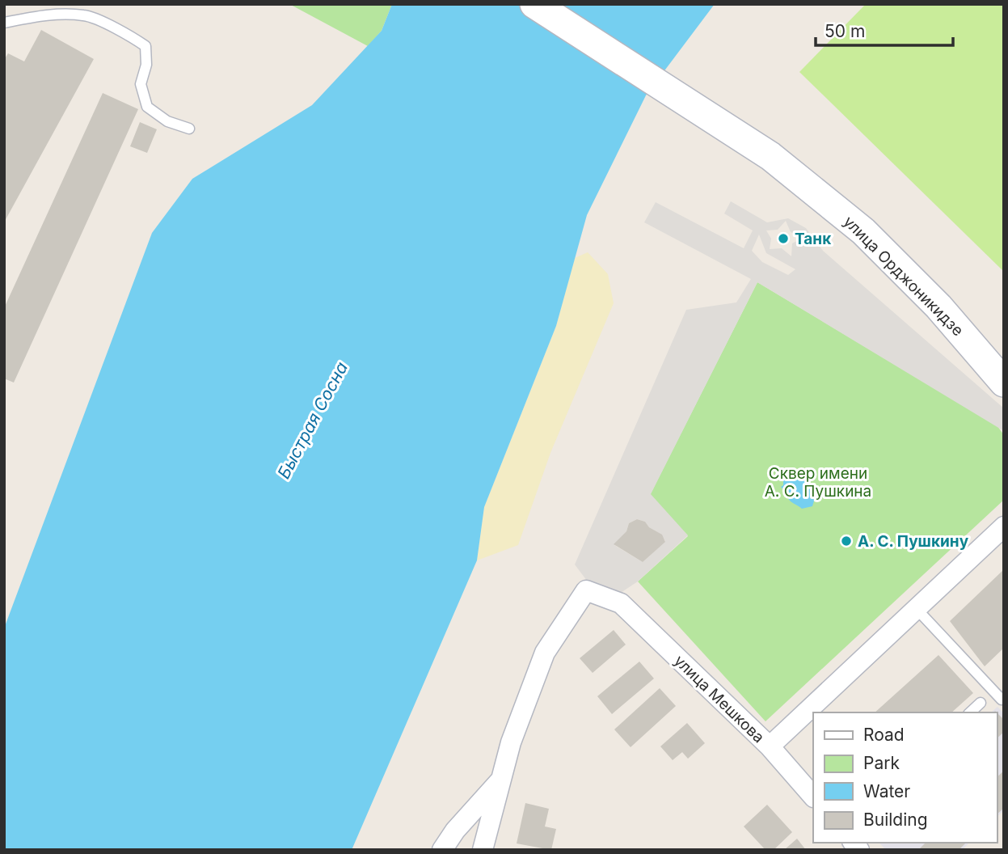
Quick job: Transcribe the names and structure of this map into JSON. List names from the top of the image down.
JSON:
{
  "streets": {
    "main road": ["улица Орджоникидзе"],
    "street": ["улица Мешкова"]
  },
  "water": ["Быстрая Сосна"],
  "parks": ["Сквер имени А. С. Пушкина"],
  "places": ["Танк", "А. С. Пушкину"],
  "legend": [
    "Road",
    "Park",
    "Water",
    "Building"
  ],
  "scale_bar": "50 m"
}
